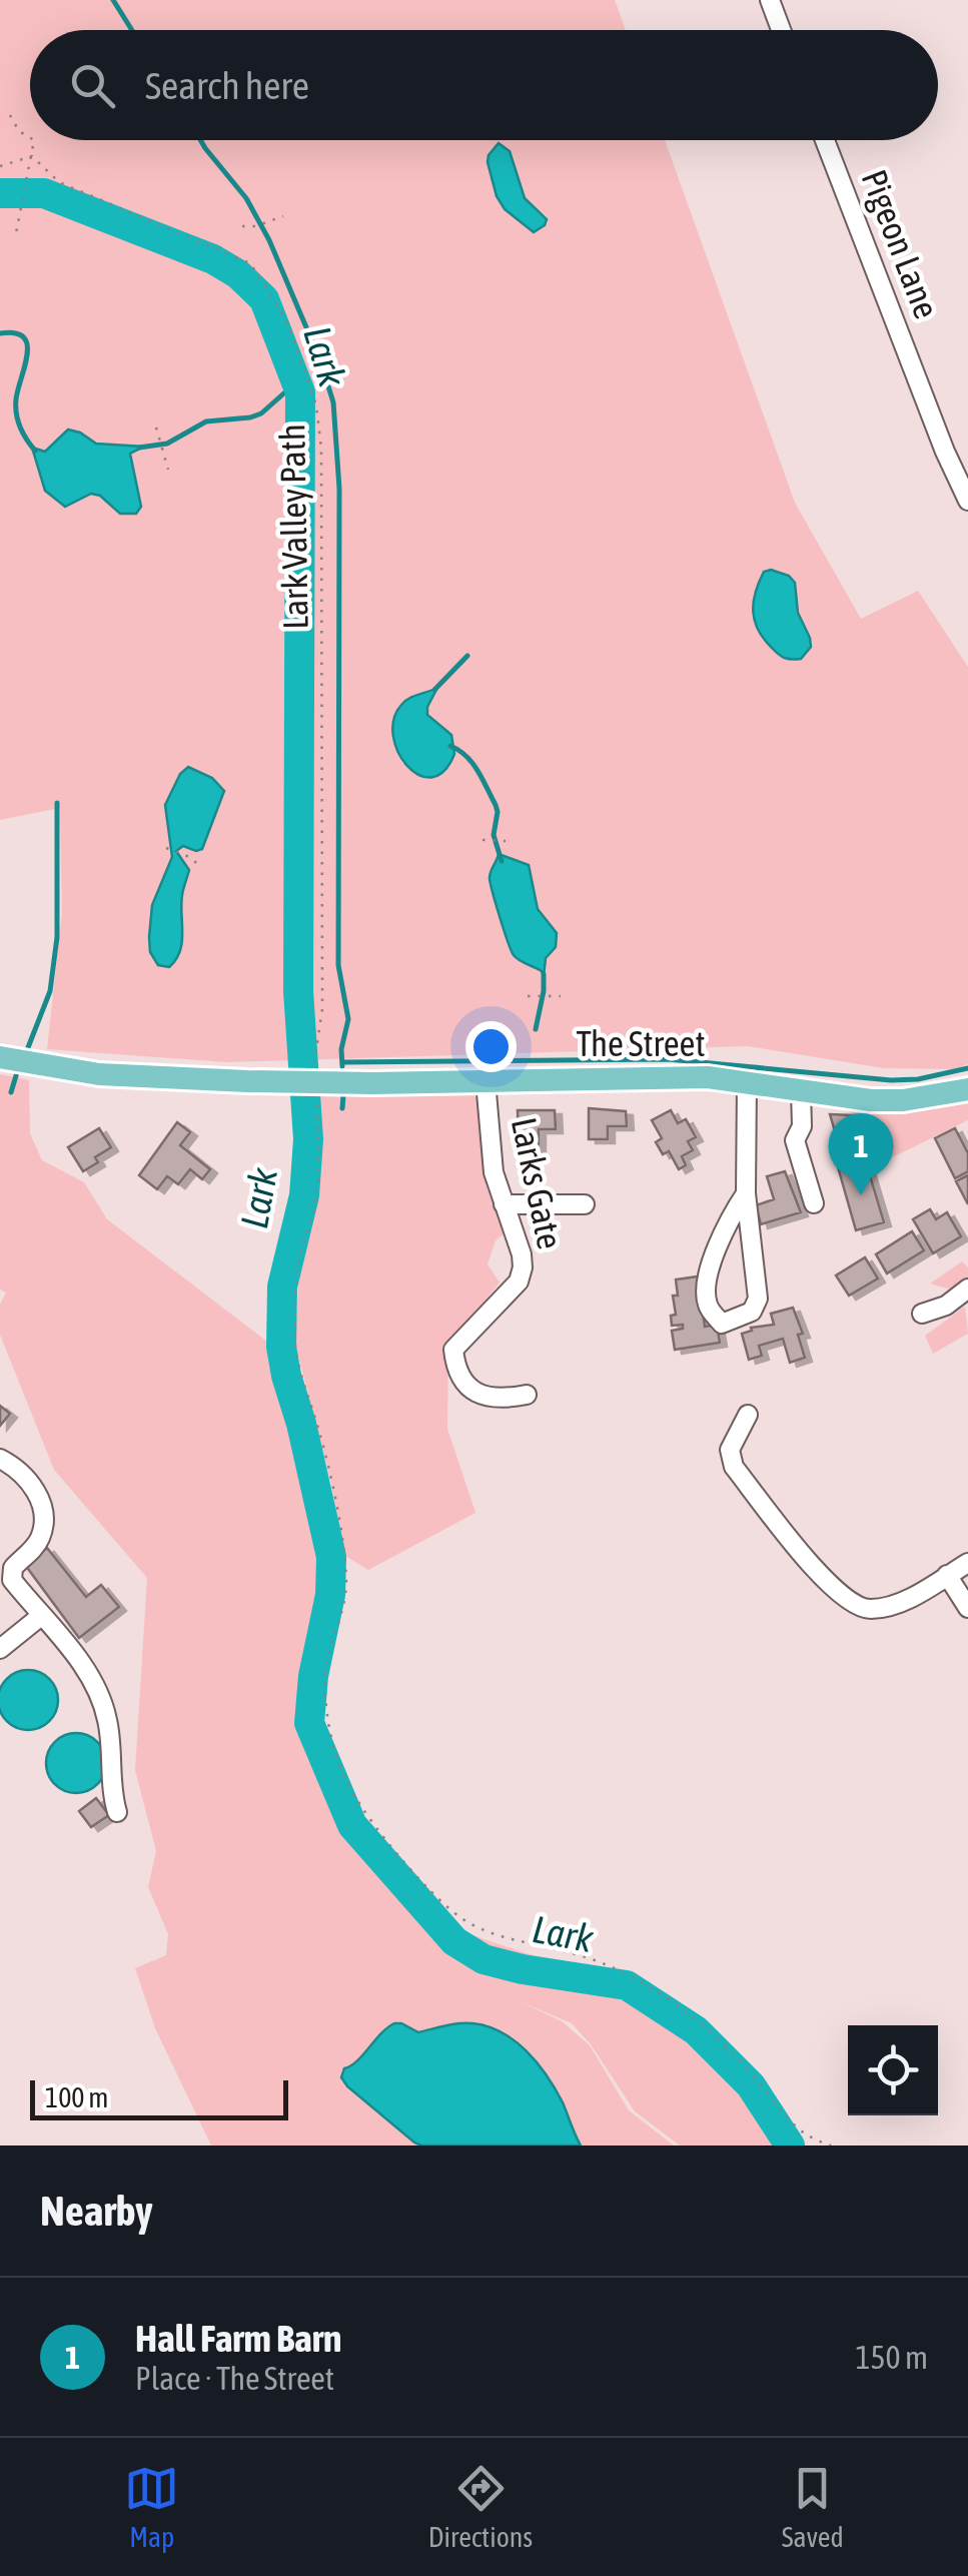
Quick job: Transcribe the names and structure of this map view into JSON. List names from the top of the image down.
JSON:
{
  "streets": {
    "main road": ["The Street"],
    "street": ["Pigeon Lane", "Larks Gate"],
    "path": ["Lark Valley Path"]
  },
  "crossings": [
    ["Lark Valley Path", "The Street"],
    ["The Street", "Larks Gate"]
  ],
  "water": ["Lark"],
  "scale_bar": "100 m",
  "page": {
    "search": "Search here",
    "pins": "1",
    "scale": "100 m",
    "heading": "Nearby",
    "list": [
      {
        "mark": "1",
        "name": "Hall Farm Barn",
        "note": "Place · The Street",
        "value": "150 m"
      }
    ],
    "nav": ["Map", "Directions", "Saved"]
  }
}
